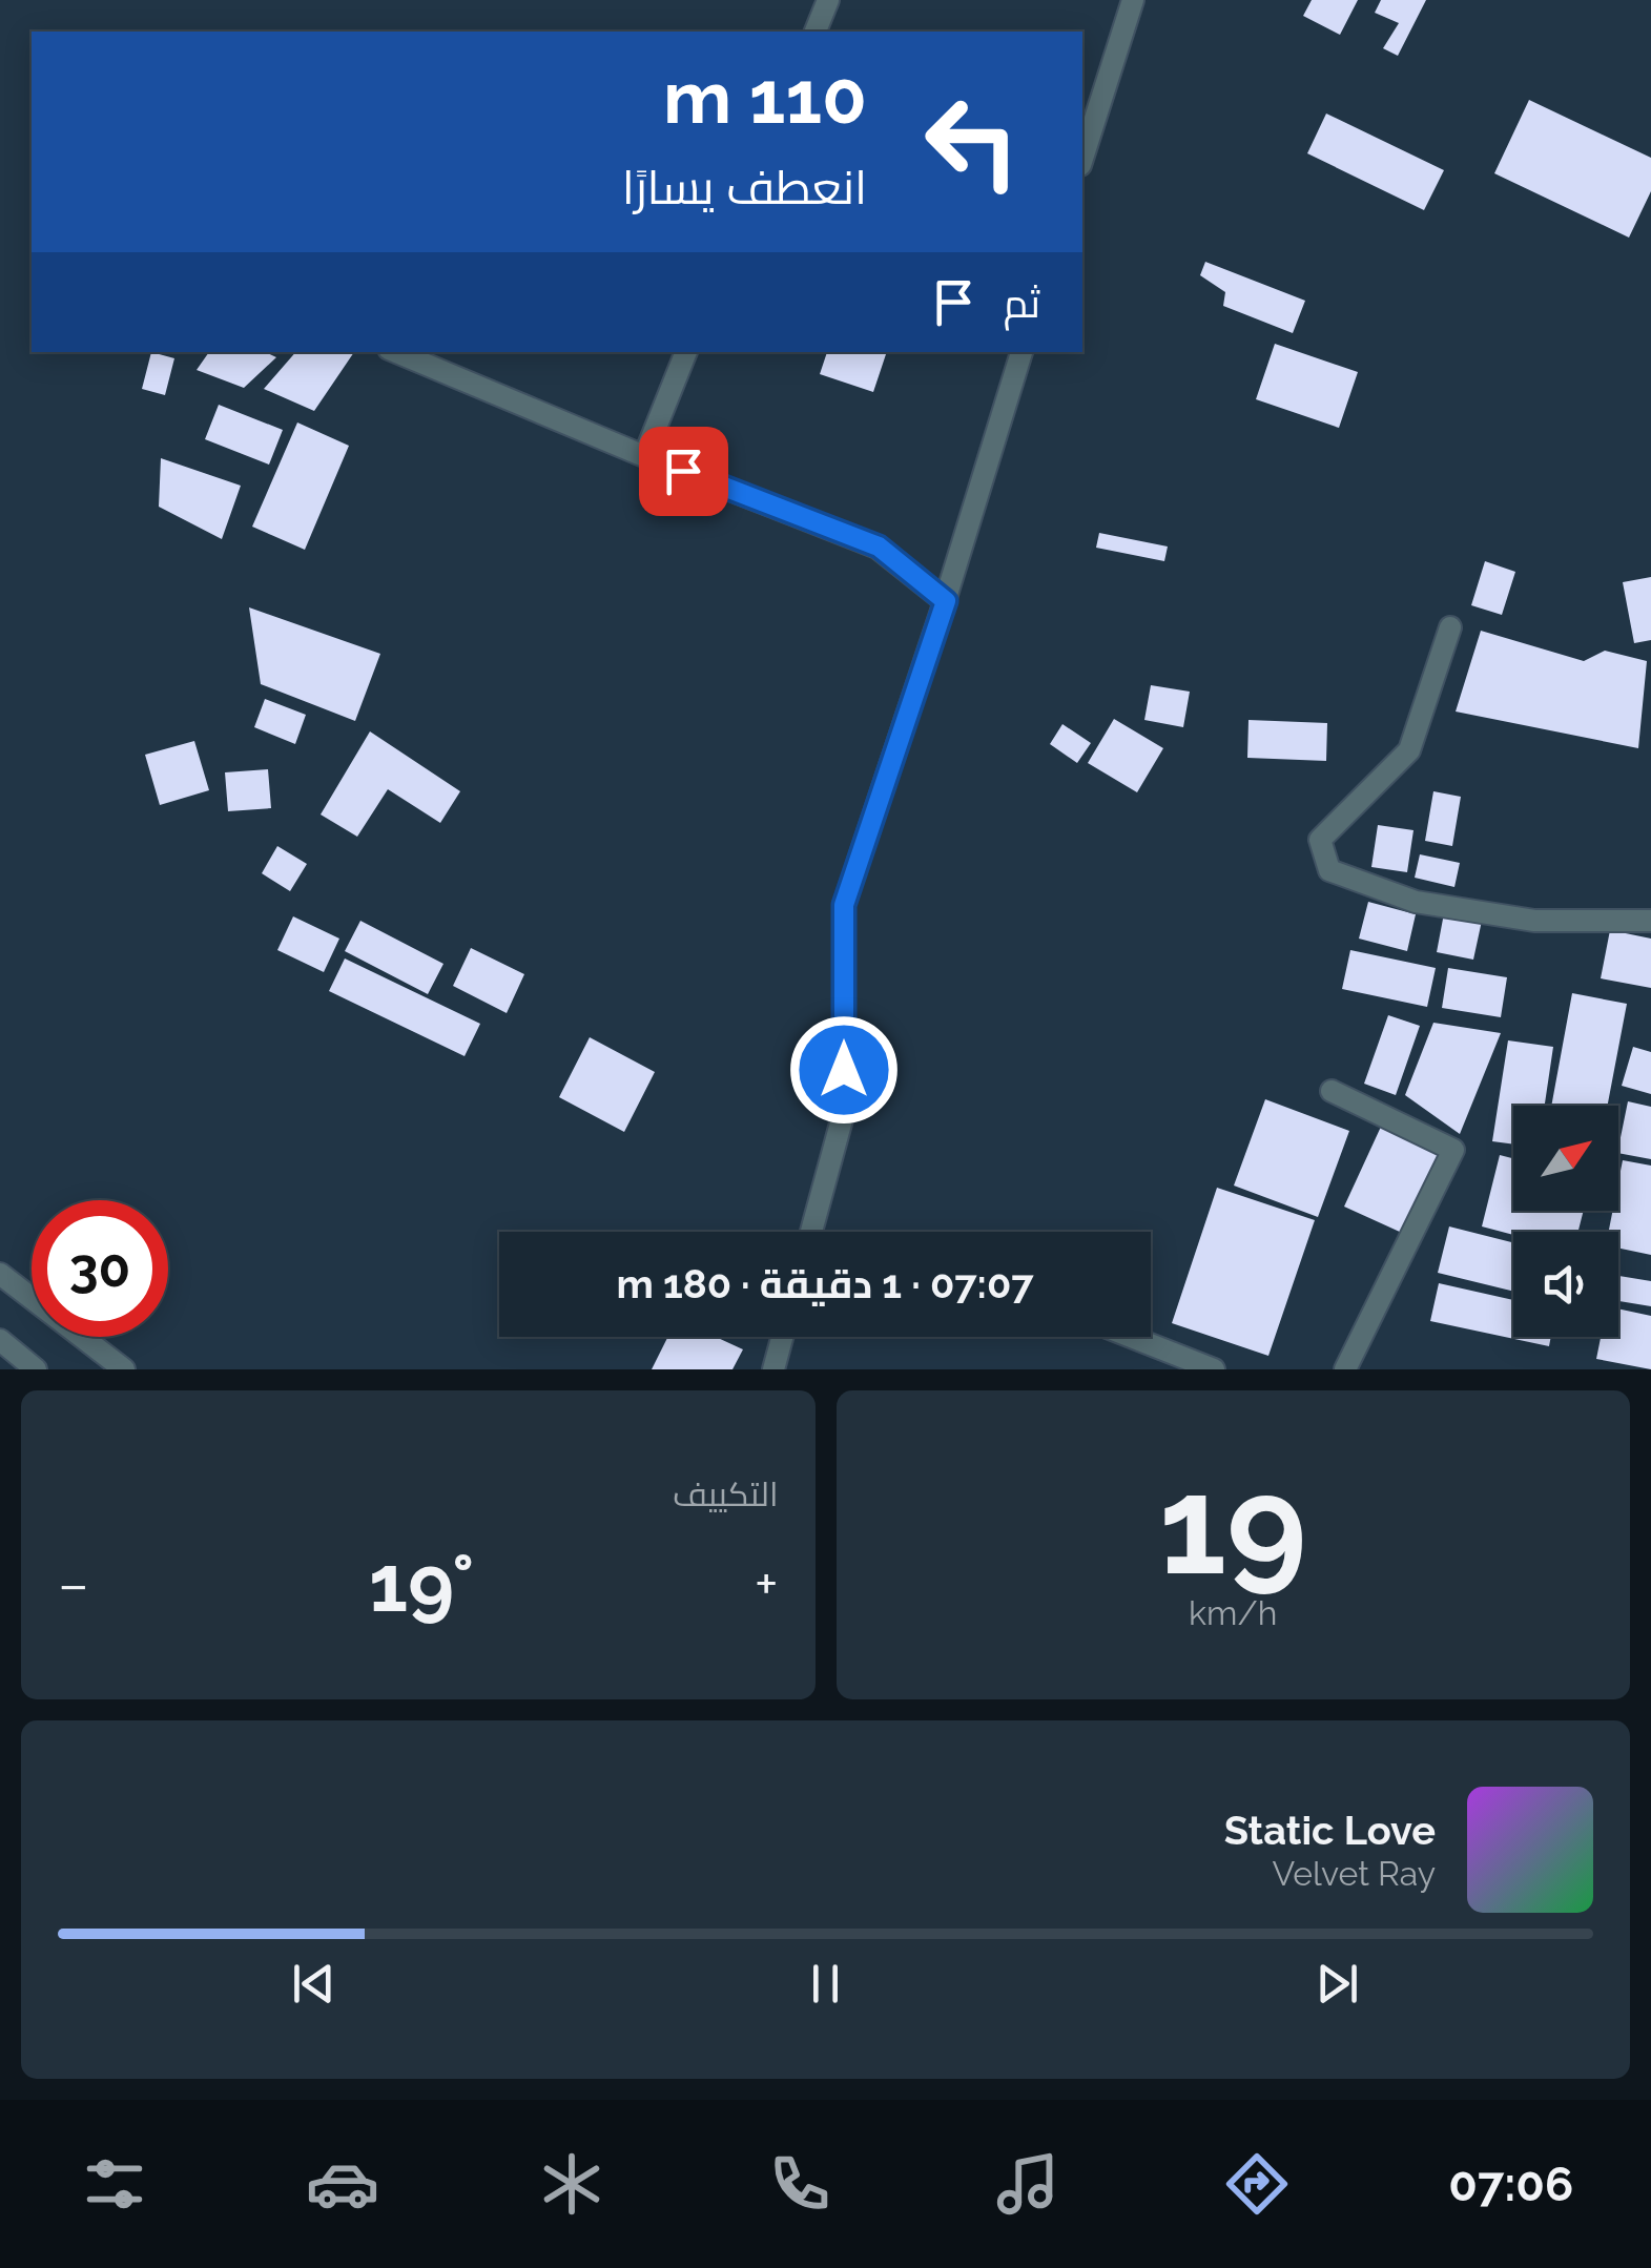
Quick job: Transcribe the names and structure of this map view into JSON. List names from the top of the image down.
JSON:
{
  "north": "top right",
  "page": {
    "turn": ["110 m", "انعطف يسارًا"],
    "then": "ثم",
    "limit": "30",
    "trip": "07:07 · 1 دقيقة · 180 m",
    "tile": [
      ["19", "km/h"],
      "التكييف"
    ],
    "heat": ["−", "19°", "+"],
    "song": ["Static Love", "Velvet Ray"],
    "tabs": "07:06"
  }
}
